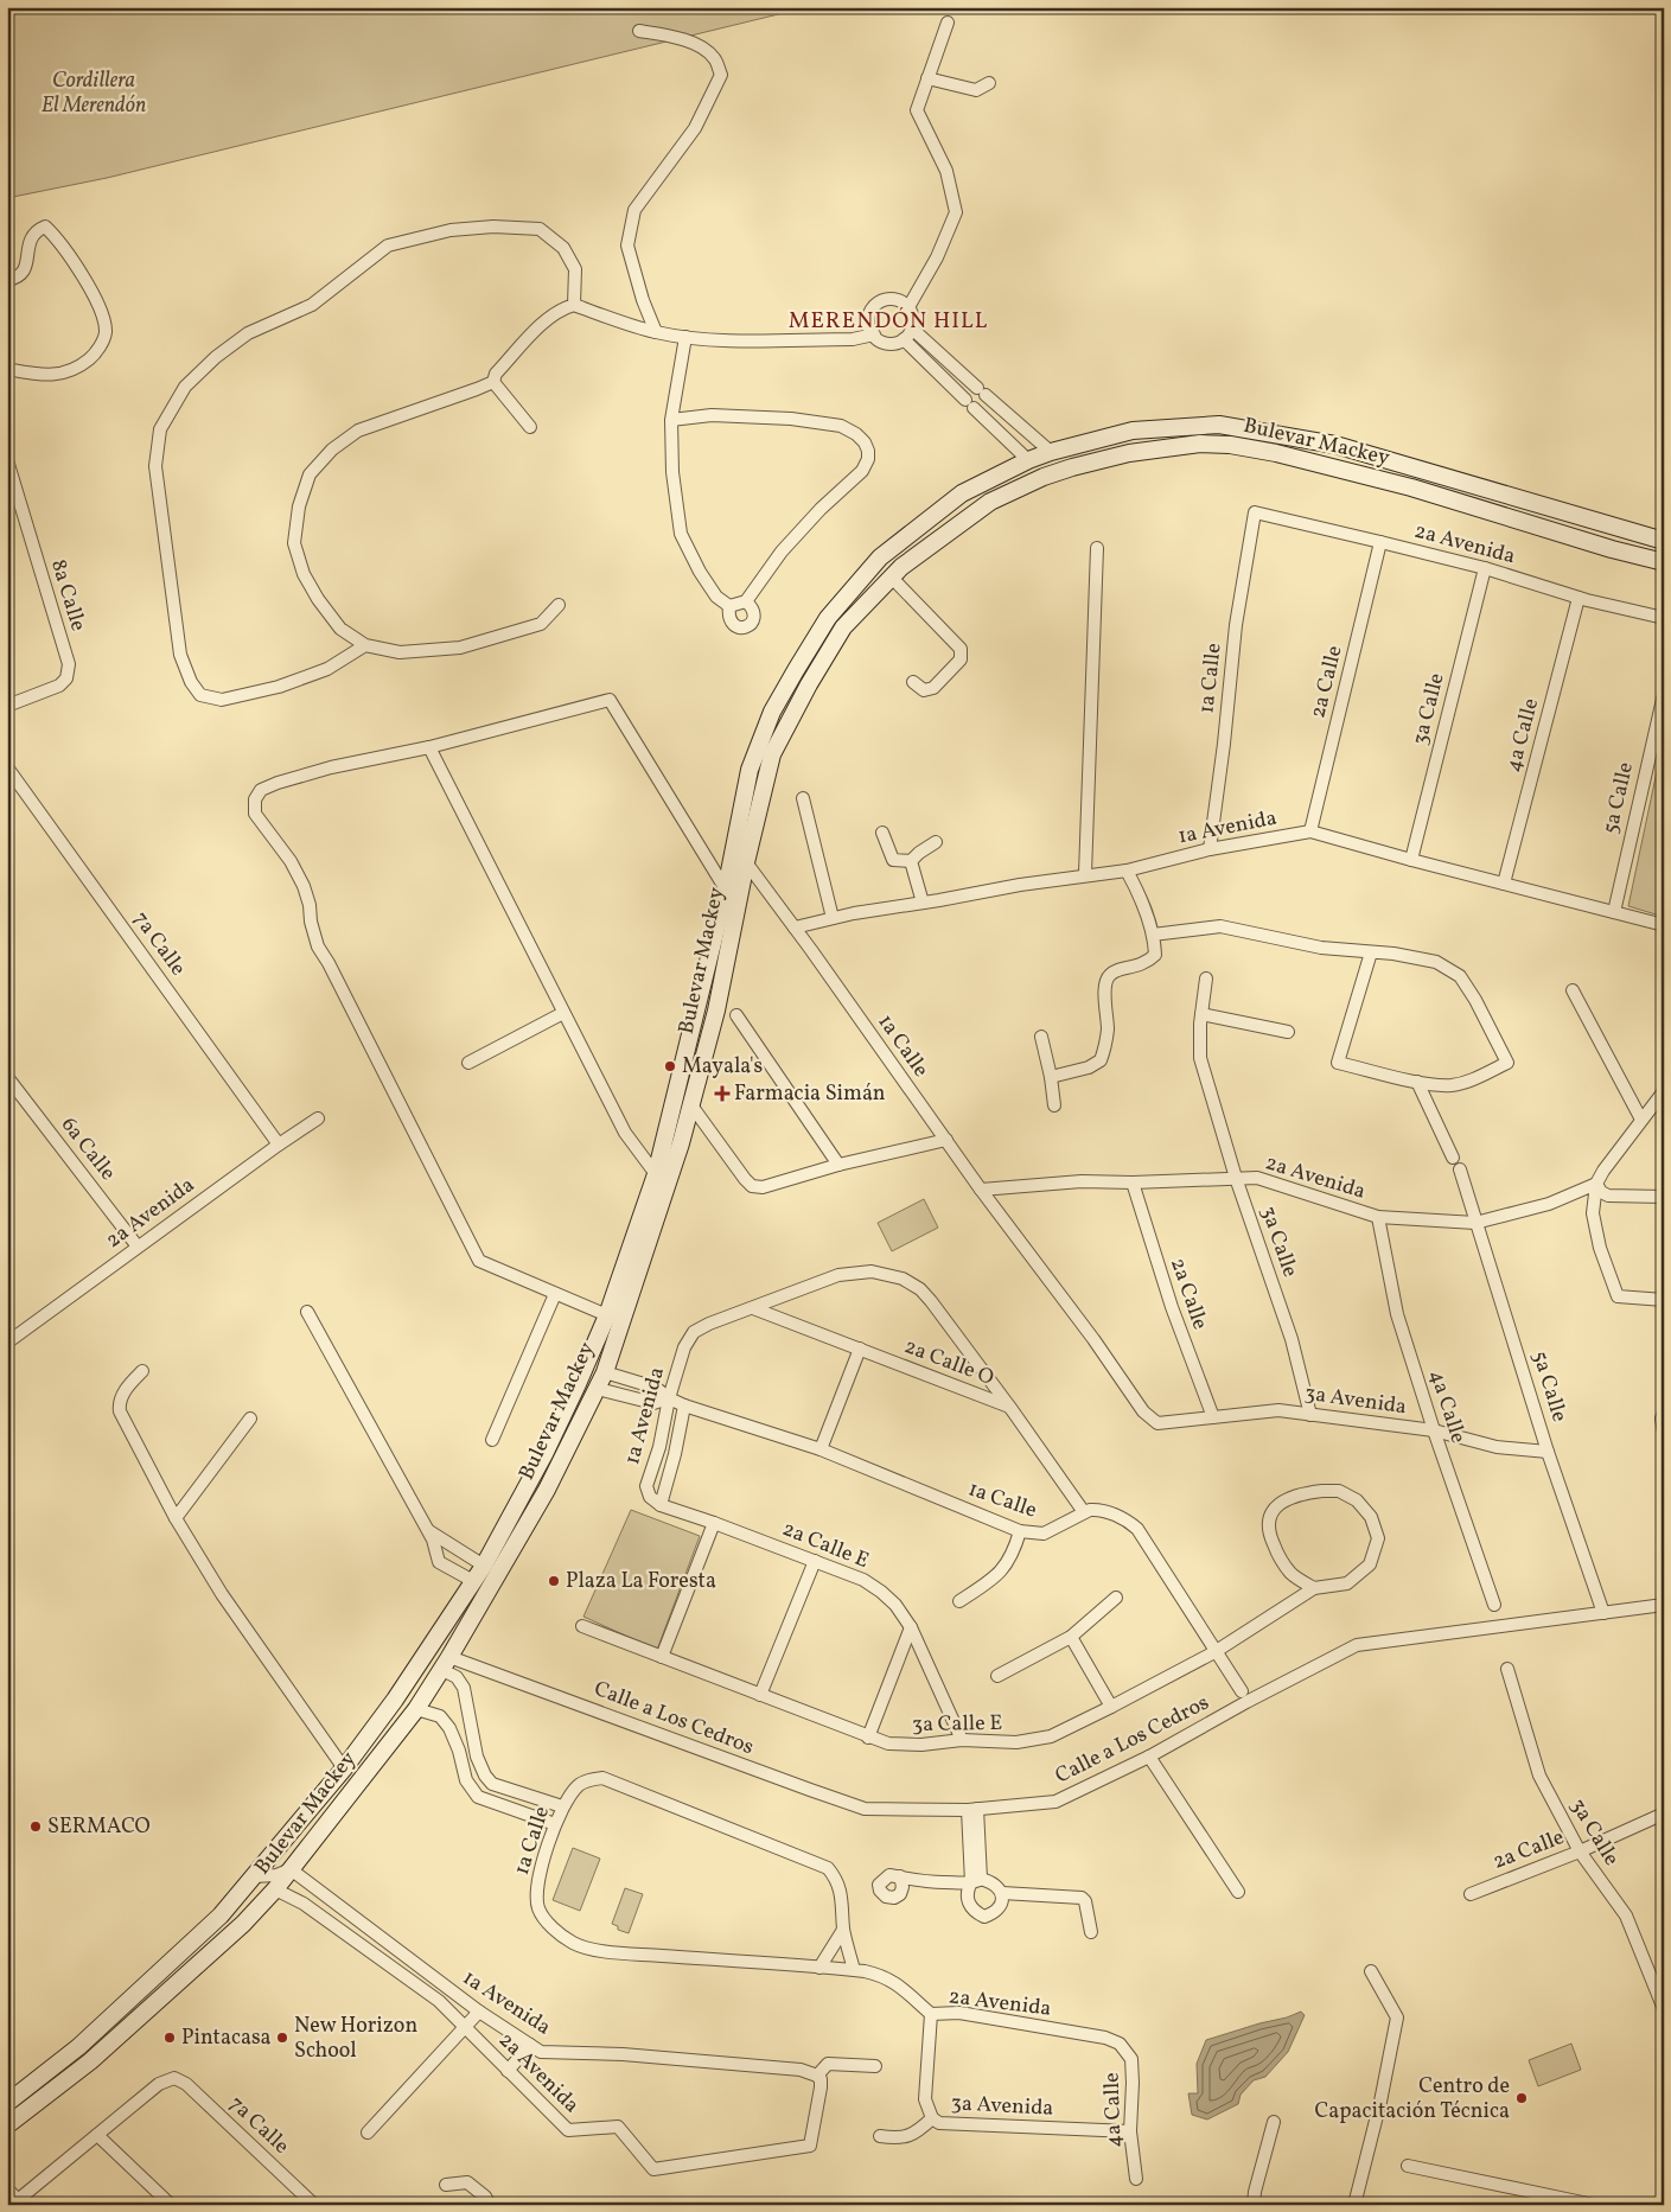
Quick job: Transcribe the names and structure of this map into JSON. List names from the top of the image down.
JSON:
{
  "streets": {
    "main road": ["Bulevar Mackey"],
    "street": [
      "2a Avenida",
      "8a Calle",
      "1a Calle",
      "2a Calle",
      "3a Calle",
      "4a Calle",
      "5a Calle",
      "1a Avenida",
      "7a Calle",
      "6a Calle",
      "2a Calle O",
      "3a Avenida",
      "2a Calle E",
      "Calle a Los Cedros",
      "3a Calle E"
    ]
  },
  "crossings": [
    ["Bulevar Mackey", "2a Avenida"],
    ["Bulevar Mackey", "1a Calle"],
    ["Bulevar Mackey", "1a Avenida"],
    ["Bulevar Mackey", "Calle a Los Cedros"],
    ["2a Avenida", "1a Calle"],
    ["2a Avenida", "2a Calle"],
    ["2a Avenida", "3a Calle"],
    ["2a Avenida", "4a Calle"],
    ["2a Avenida", "5a Calle"],
    ["2a Avenida", "1a Avenida"],
    ["2a Avenida", "7a Calle"],
    ["2a Avenida", "6a Calle"],
    ["1a Calle", "1a Avenida"],
    ["1a Calle", "2a Calle O"],
    ["1a Calle", "3a Avenida"],
    ["2a Calle", "3a Calle"],
    ["2a Calle", "1a Avenida"],
    ["2a Calle", "3a Avenida"],
    ["3a Calle", "1a Avenida"],
    ["3a Calle", "3a Avenida"],
    ["4a Calle", "1a Avenida"],
    ["4a Calle", "3a Avenida"],
    ["5a Calle", "1a Avenida"],
    ["5a Calle", "3a Avenida"],
    ["5a Calle", "Calle a Los Cedros"],
    ["1a Avenida", "2a Calle O"],
    ["1a Avenida", "2a Calle E"],
    ["2a Calle E", "3a Calle E"]
  ],
  "districts": ["MERENDÓN HILL"],
  "parks": ["Cordillera El Merendón"],
  "places": {
    "other": [
      "Mayala's",
      "Plaza La Foresta",
      "SERMACO",
      "Pintacasa",
      "New Horizon School",
      "Centro de Capacitación Técnica"
    ],
    "health": ["Farmacia Simán"]
  }
}
